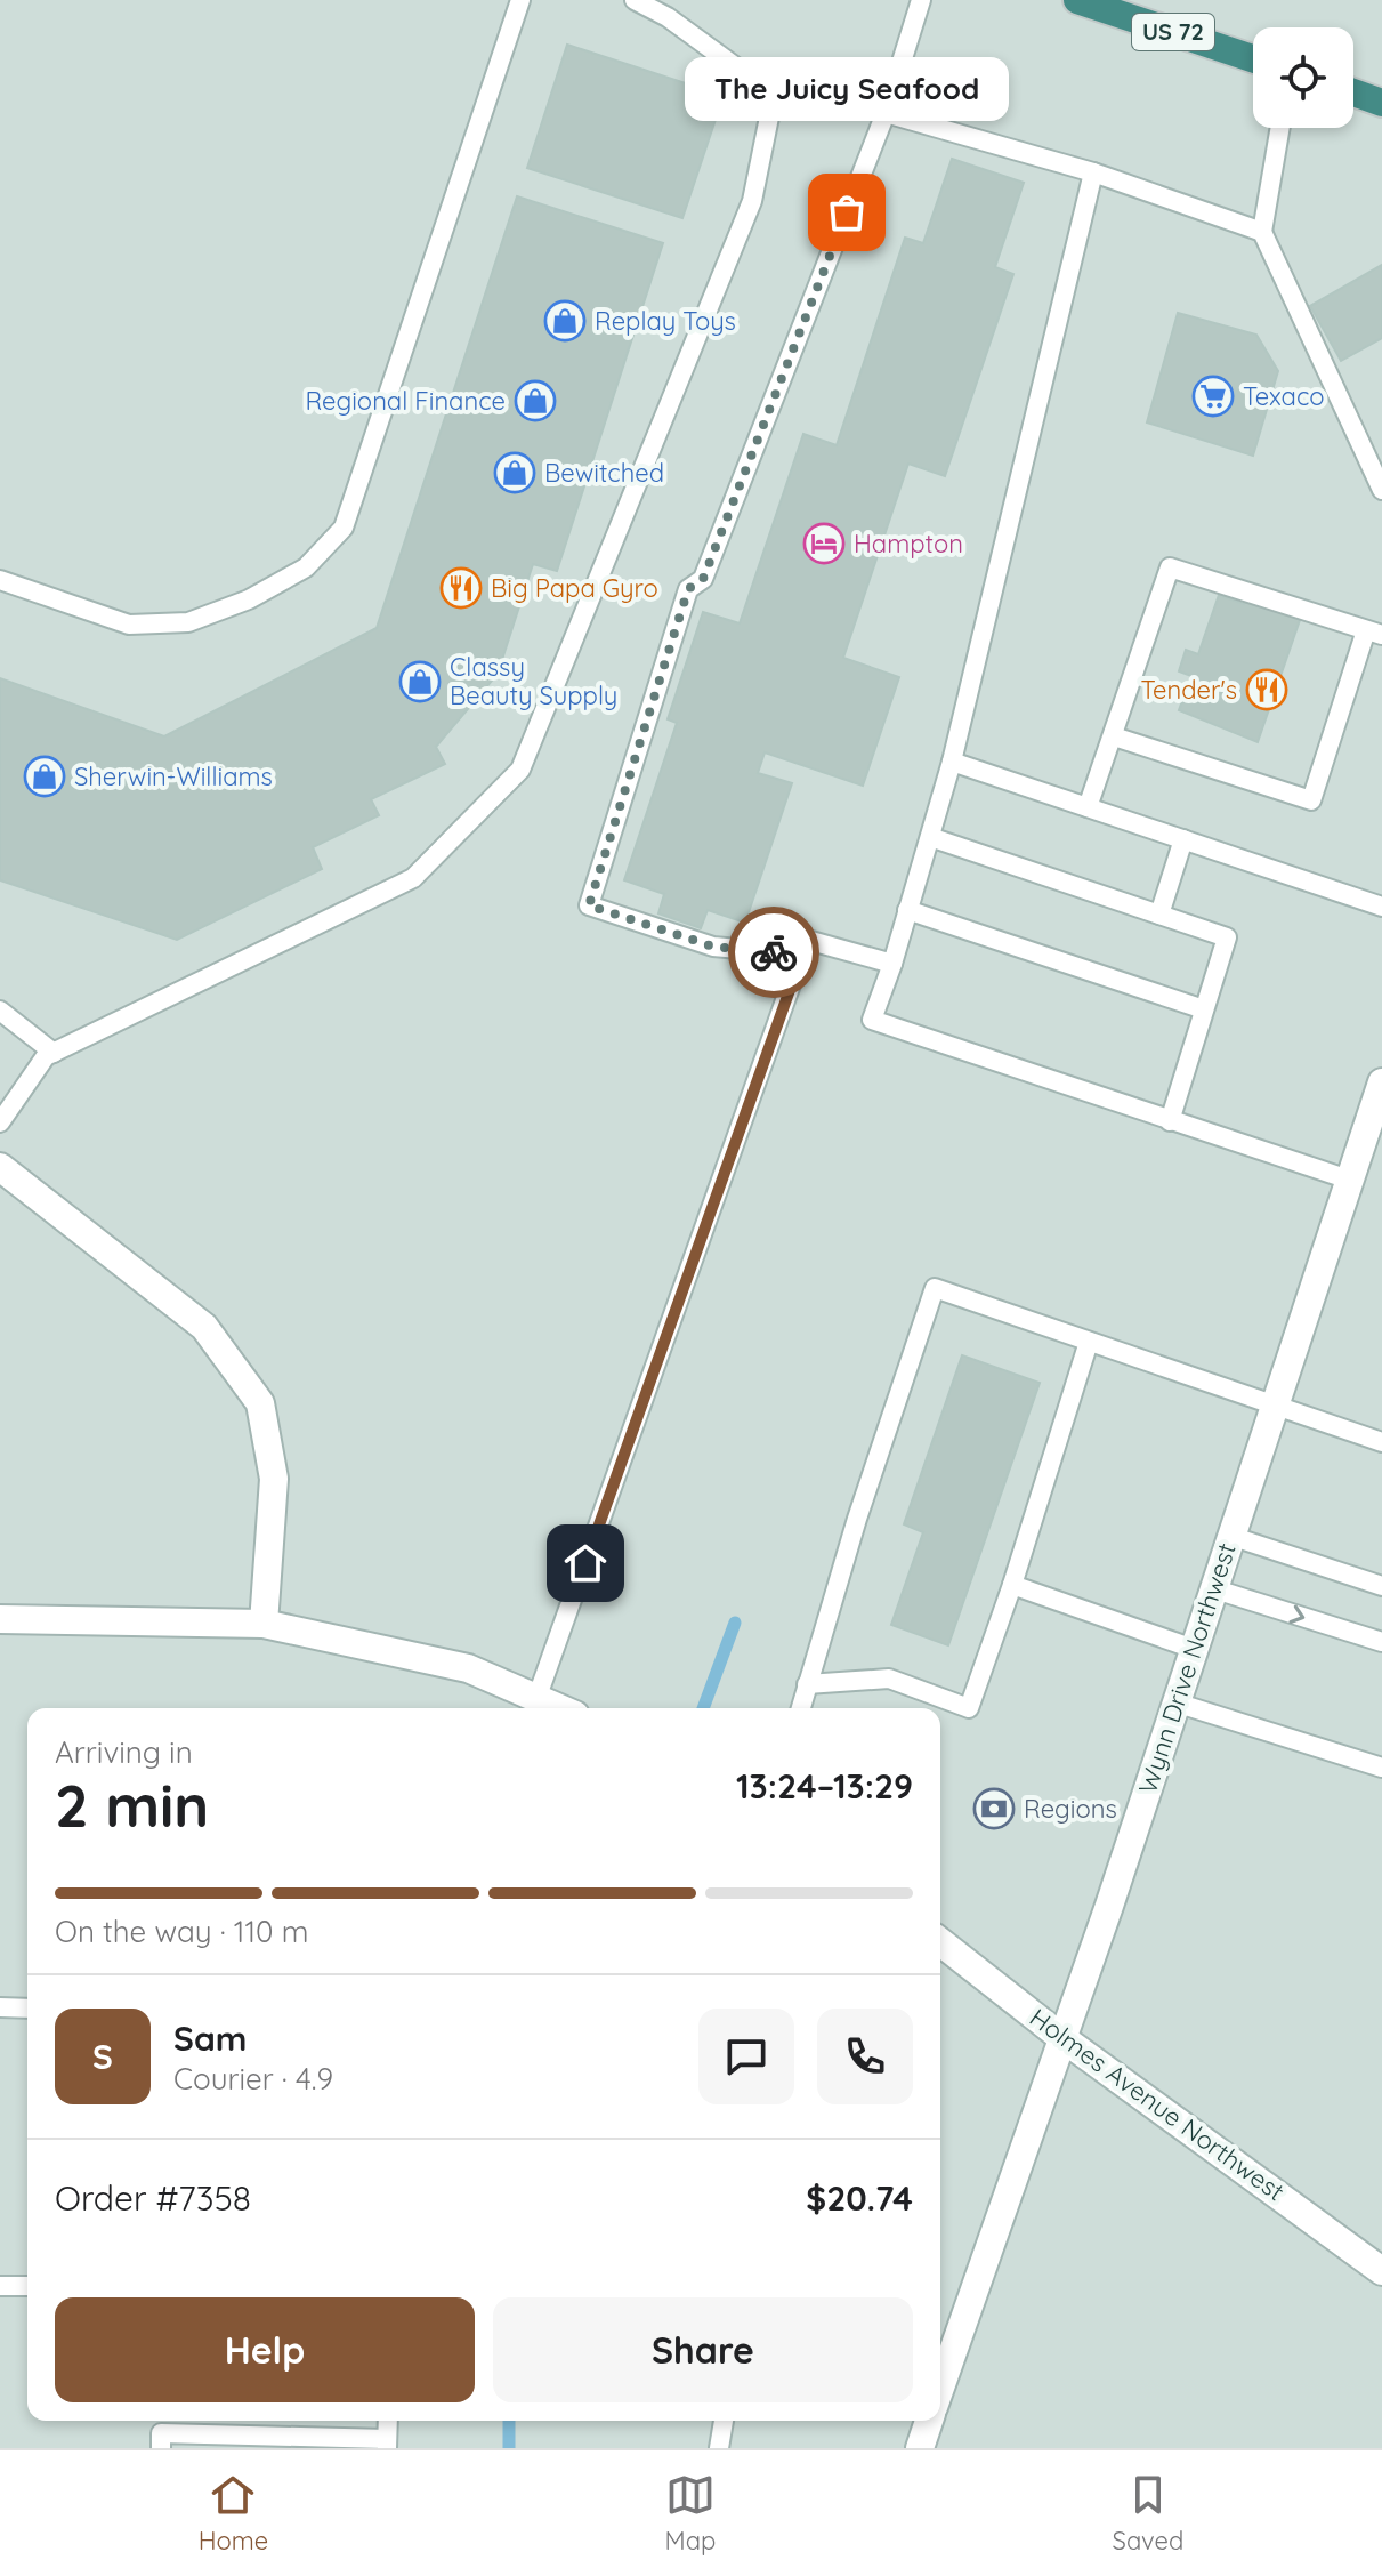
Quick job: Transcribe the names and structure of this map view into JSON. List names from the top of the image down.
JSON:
{
  "streets": {
    "highway": ["US 72"],
    "street": ["Wynn Drive Northwest", "Holmes Avenue Northwest"]
  },
  "crossings": [
    ["Wynn Drive Northwest", "Holmes Avenue Northwest"]
  ],
  "places": {
    "other": ["The Juicy Seafood"],
    "shop": [
      "Replay Toys",
      "Regional Finance",
      "Bewitched",
      "Classy Beauty Supply",
      "Sherwin-Williams"
    ],
    "supermarket": ["Texaco"],
    "hotel": ["Hampton"],
    "restaurant": ["Big Papa Gyro", "Tender's"],
    "bank": ["Regions"]
  },
  "page": {
    "bubble": "The Juicy Seafood",
    "heading": ["2 min", "Arriving in", "13:24–13:29"],
    "panel": [
      "Sam",
      "Courier · 4.9",
      "Order #7358",
      "$20.74"
    ],
    "bar": "On the way · 110 m",
    "round": "S",
    "buttons": ["Help", "Share"],
    "tabs": ["Home", "Map", "Saved"]
  }
}
